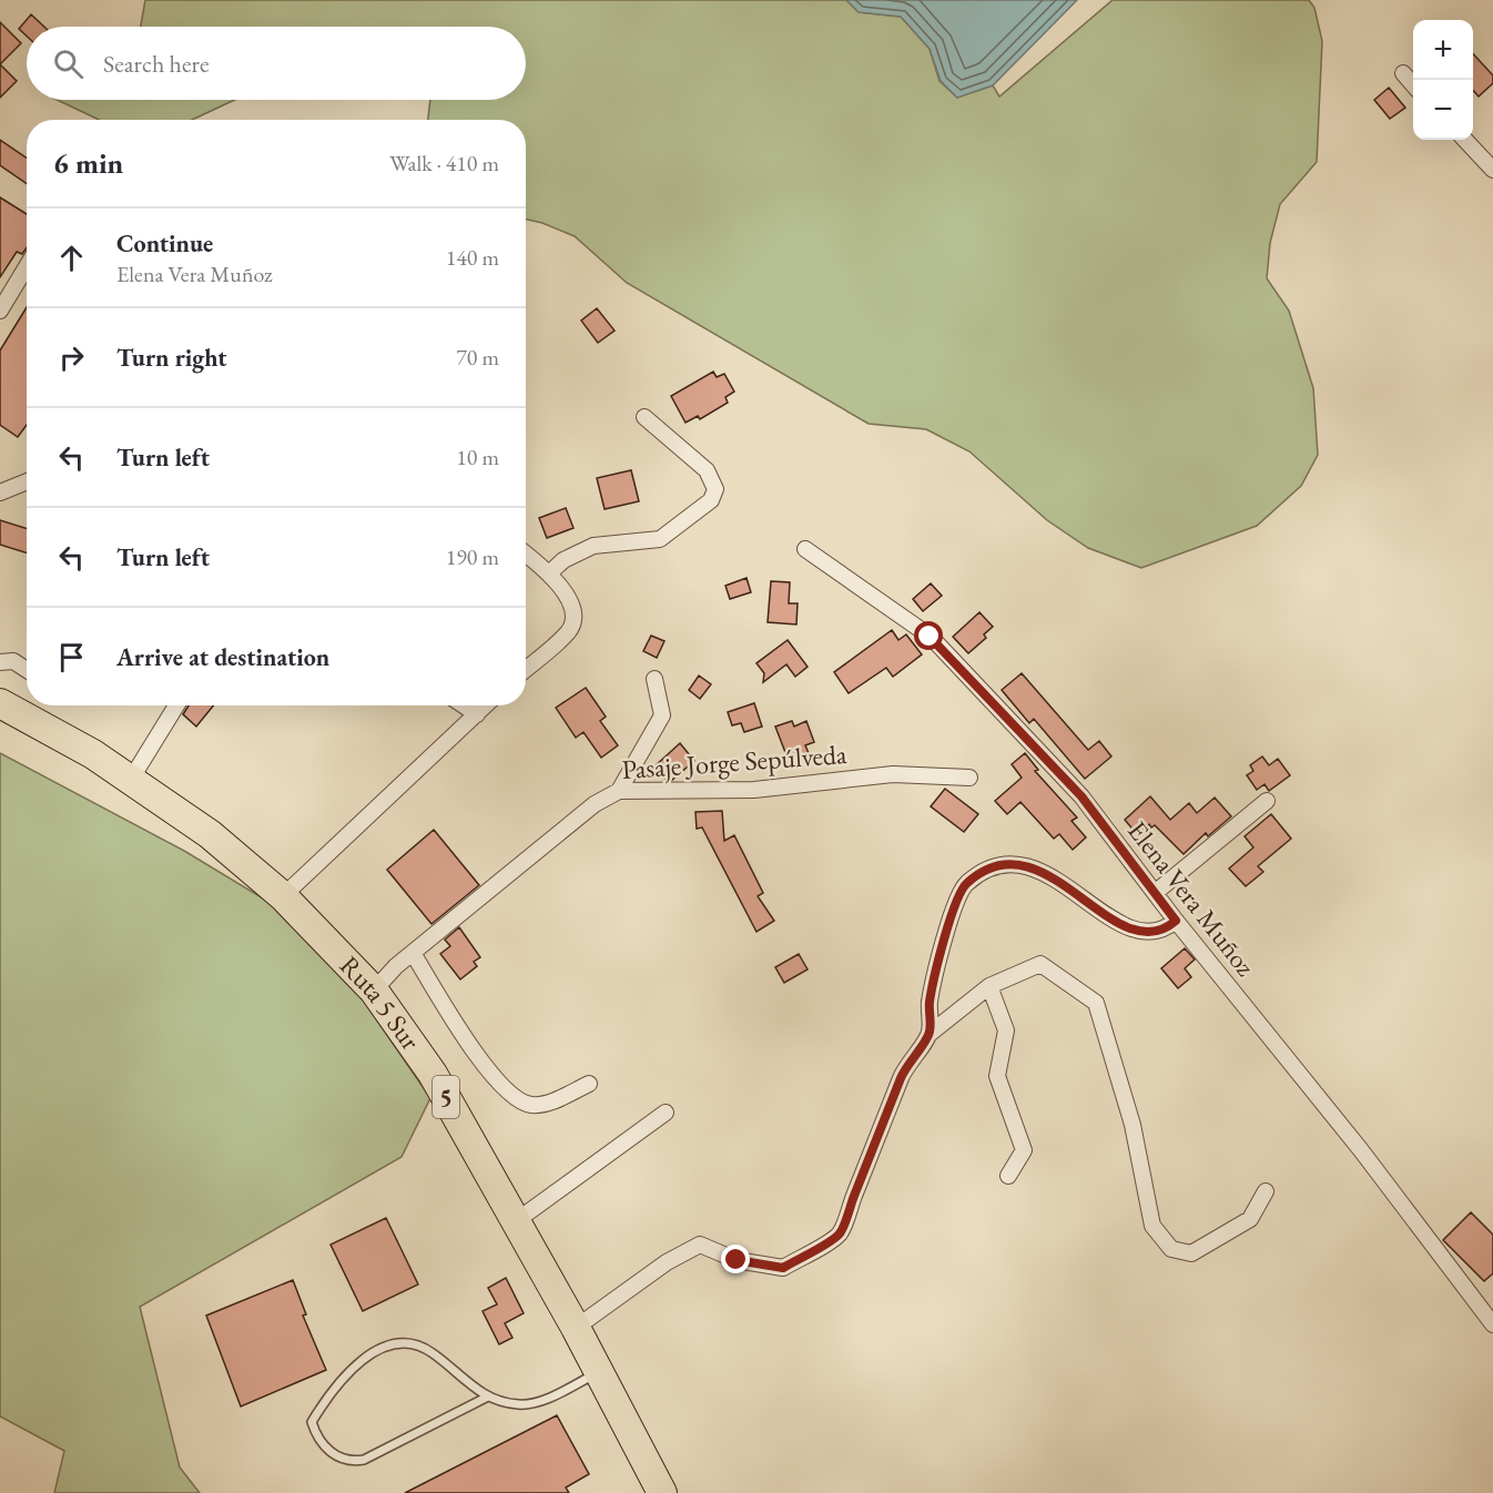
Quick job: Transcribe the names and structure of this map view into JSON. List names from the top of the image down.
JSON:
{
  "streets": {
    "highway": ["Ruta 5 Sur", "5"],
    "street": ["Pasaje Jorge Sepúlveda", "Elena Vera Muñoz"]
  },
  "crossings": [
    ["Pasaje Jorge Sepúlveda", "Ruta 5 Sur"]
  ],
  "page": {
    "map_buttons": ["+", "−"],
    "search": "Search here",
    "heading": ["6 min", "Walk · 410 m"],
    "list": [
      ["Continue", "Elena Vera Muñoz", "140 m"],
      ["Turn right", "70 m"],
      ["Turn left", "10 m"],
      ["Turn left", "190 m"],
      "Arrive at destination"
    ]
  }
}
